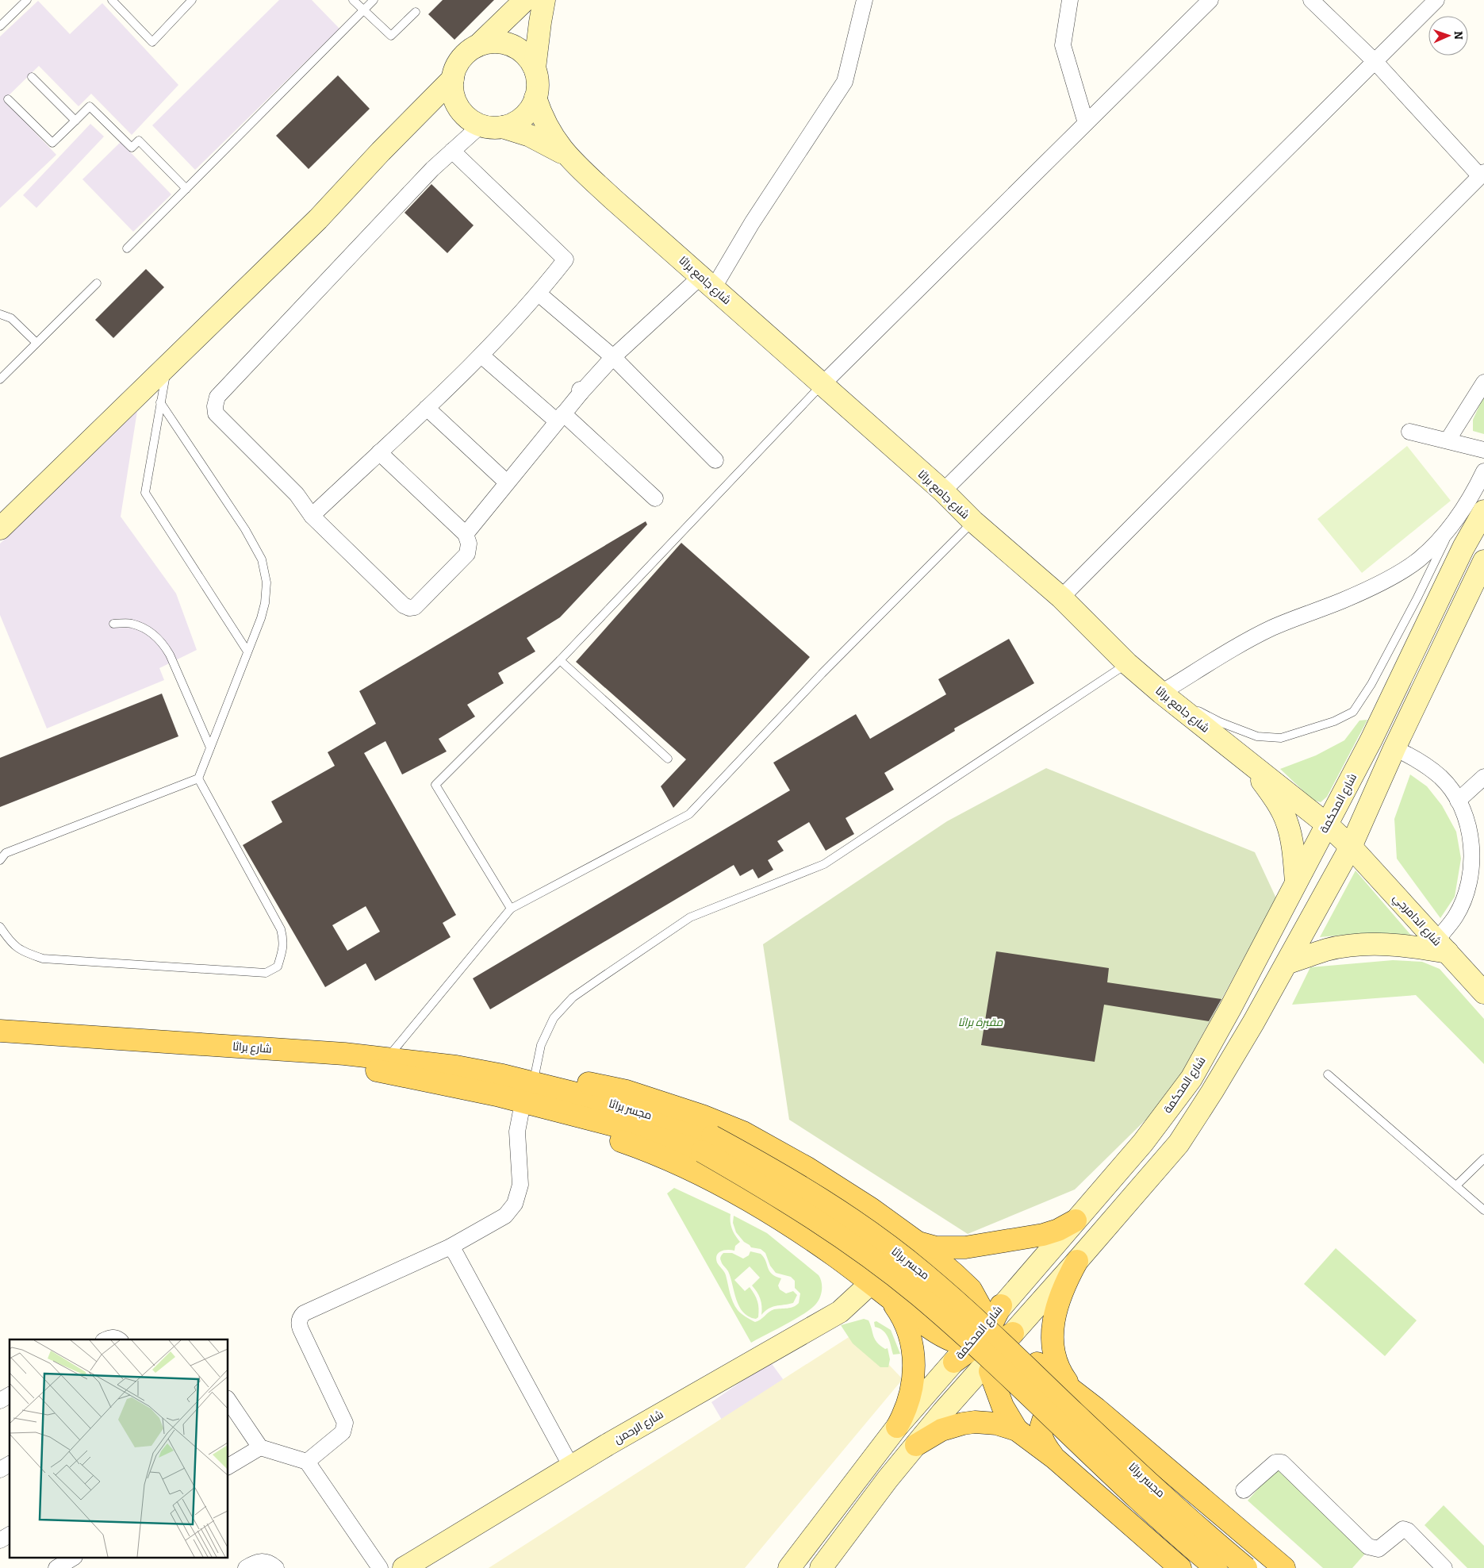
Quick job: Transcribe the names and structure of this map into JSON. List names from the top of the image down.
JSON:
{
  "streets": {
    "main road": ["شارع براثا", "مجسر براثا"],
    "street": [
      "شارع جامع براثا",
      "شارع المحكمة",
      "شارع الدامرجي",
      "شارع الرحمن"
    ]
  },
  "crossings": [
    ["شارع جامع براثا", "شارع المحكمة"],
    ["شارع جامع براثا", "شارع الدامرجي"],
    ["شارع المحكمة", "شارع الدامرجي"],
    ["شارع براثا", "مجسر براثا"]
  ],
  "parks": ["مقبرة براثا"],
  "north": "right"
}
